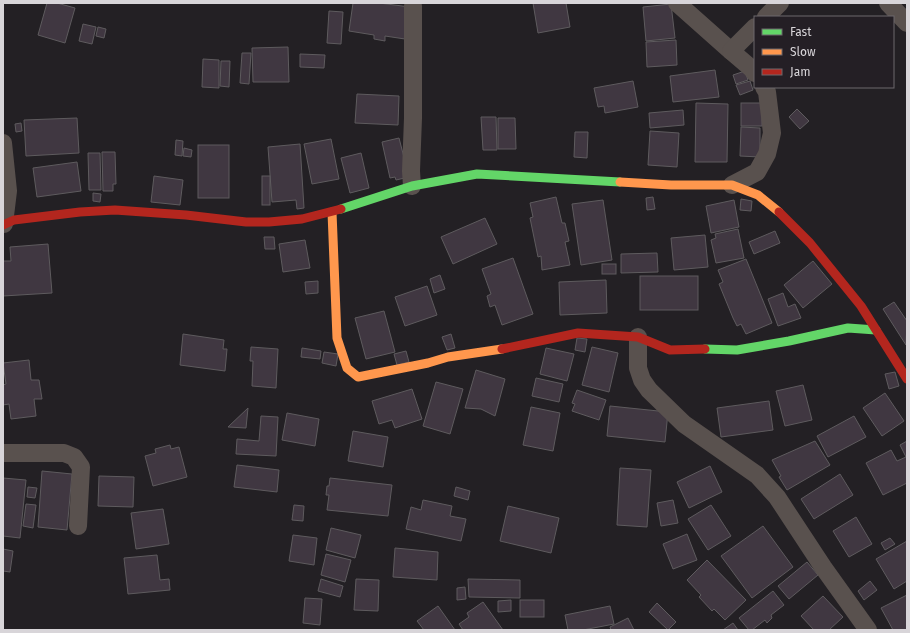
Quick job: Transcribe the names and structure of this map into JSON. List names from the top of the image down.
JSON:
{
  "legend": ["Fast", "Slow", "Jam"]
}
